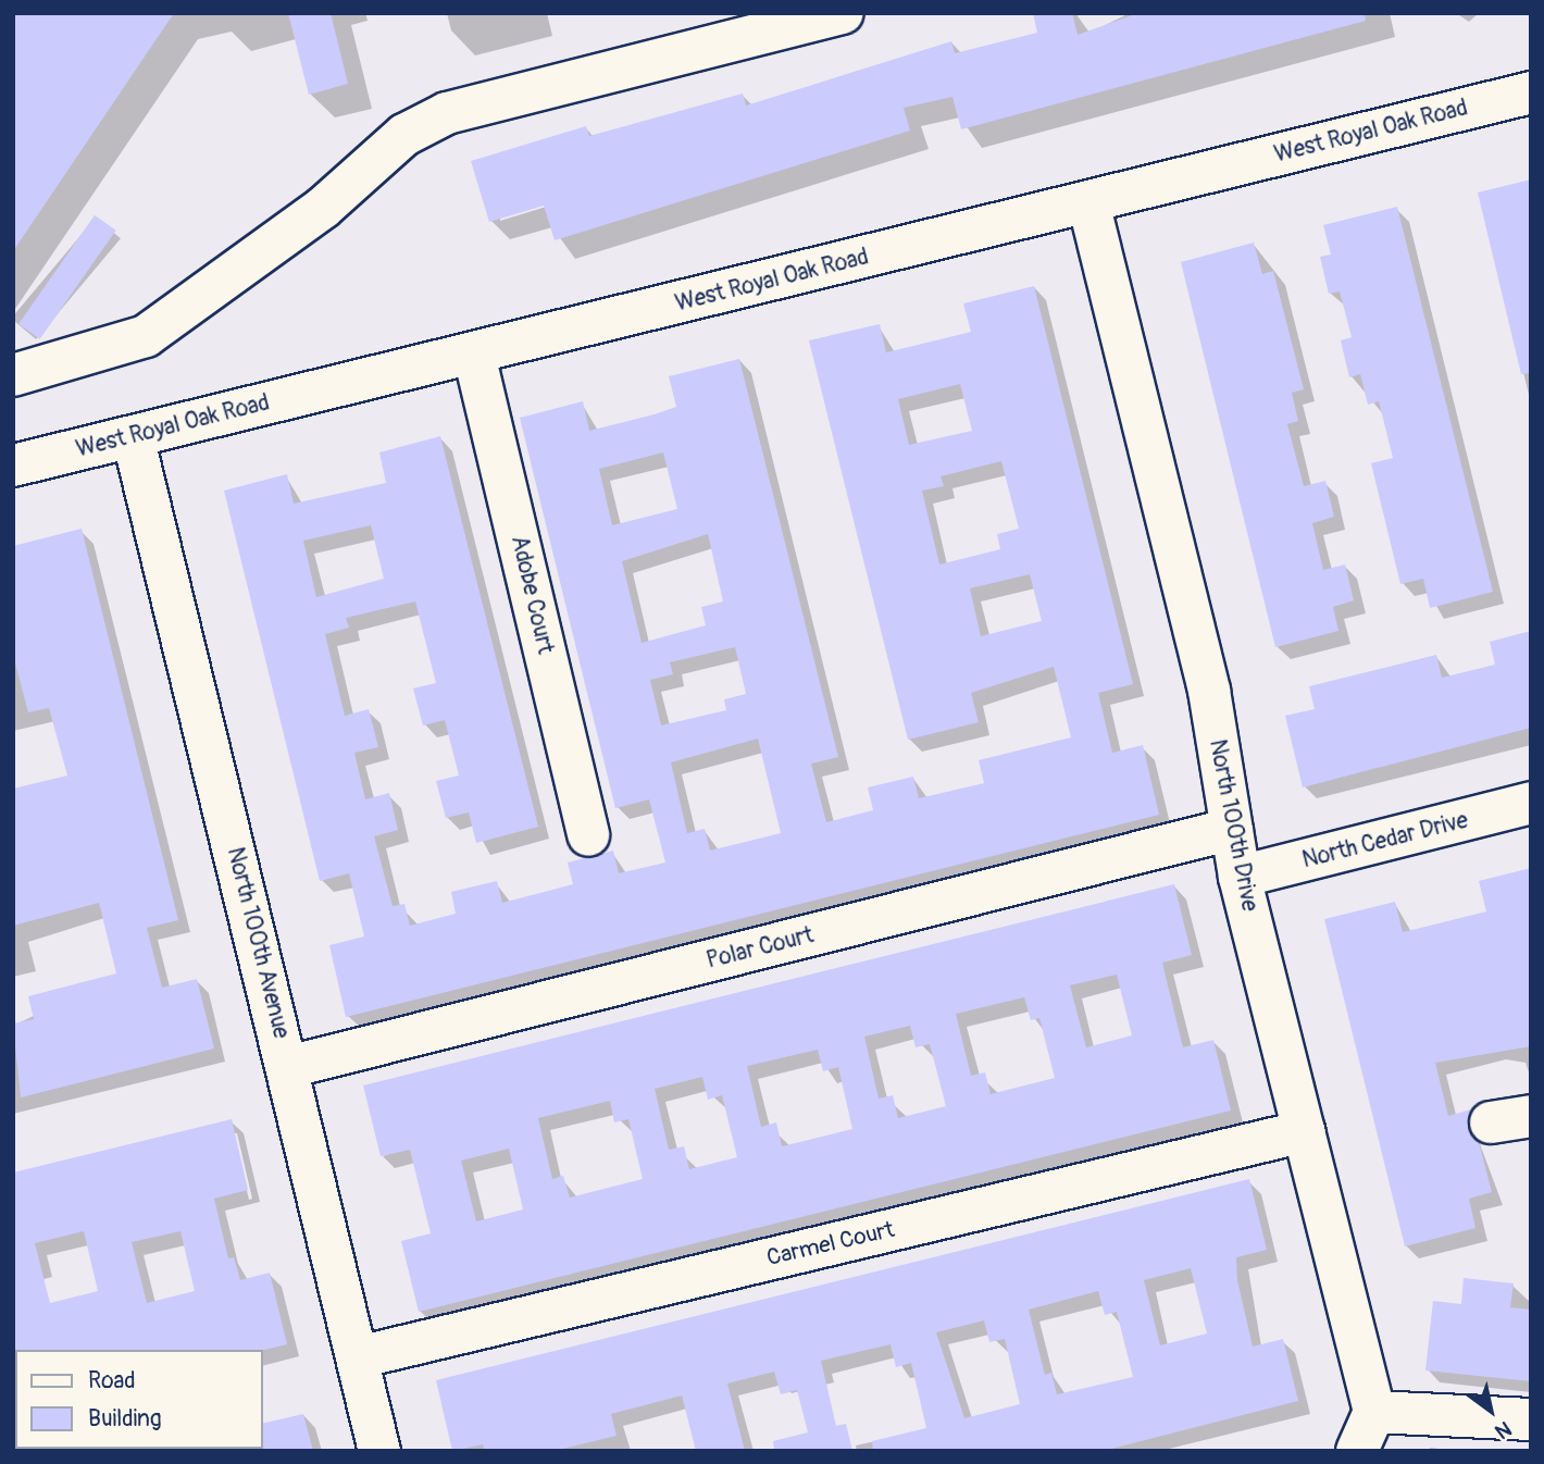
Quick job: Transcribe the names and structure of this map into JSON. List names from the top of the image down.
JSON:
{
  "streets": {
    "street": [
      "West Royal Oak Road",
      "Adobe Court",
      "North 100th Drive",
      "North Cedar Drive",
      "North 100th Avenue",
      "Polar Court",
      "Carmel Court"
    ]
  },
  "crossings": [
    ["West Royal Oak Road", "Adobe Court"],
    ["West Royal Oak Road", "North 100th Drive"],
    ["West Royal Oak Road", "North 100th Avenue"],
    ["North 100th Drive", "North Cedar Drive"],
    ["North 100th Drive", "Polar Court"],
    ["North 100th Drive", "Carmel Court"],
    ["North 100th Avenue", "Polar Court"],
    ["North 100th Avenue", "Carmel Court"]
  ],
  "legend": ["Road", "Building"],
  "north": "bottom right"
}
